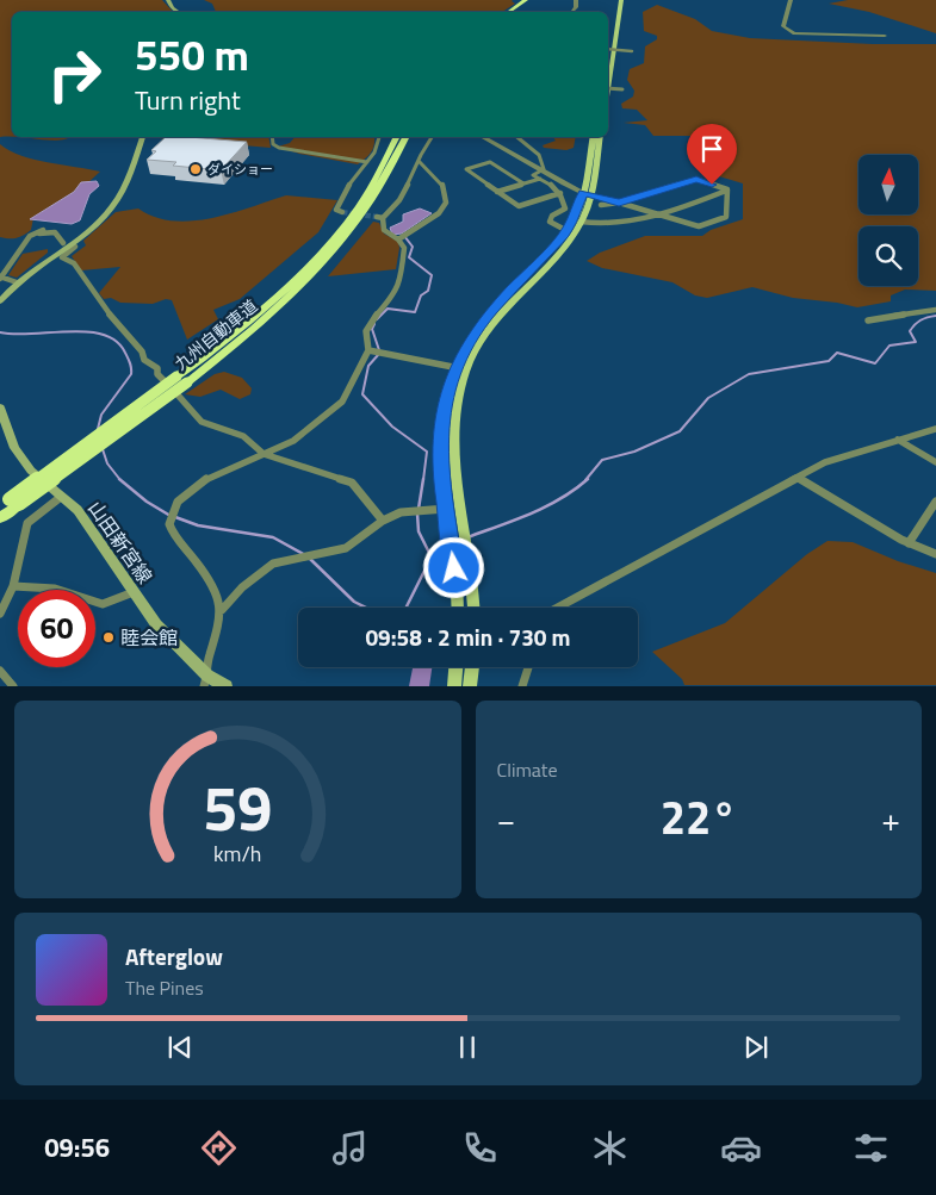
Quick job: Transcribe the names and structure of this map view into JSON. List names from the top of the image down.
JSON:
{
  "streets": {
    "highway": ["九州自動車道"],
    "main road": ["山田新宮線"]
  },
  "places": ["ダイショー", "睦会館"],
  "north": "top",
  "page": {
    "turn": ["550 m", "Turn right"],
    "limit": "60",
    "trip": "09:58 · 2 min · 730 m",
    "tile": "Climate",
    "heat": ["−", "22°", "+"],
    "song": ["Afterglow", "The Pines"],
    "tabs": "09:56",
    "gauge": ["59", "km/h"]
  }
}
